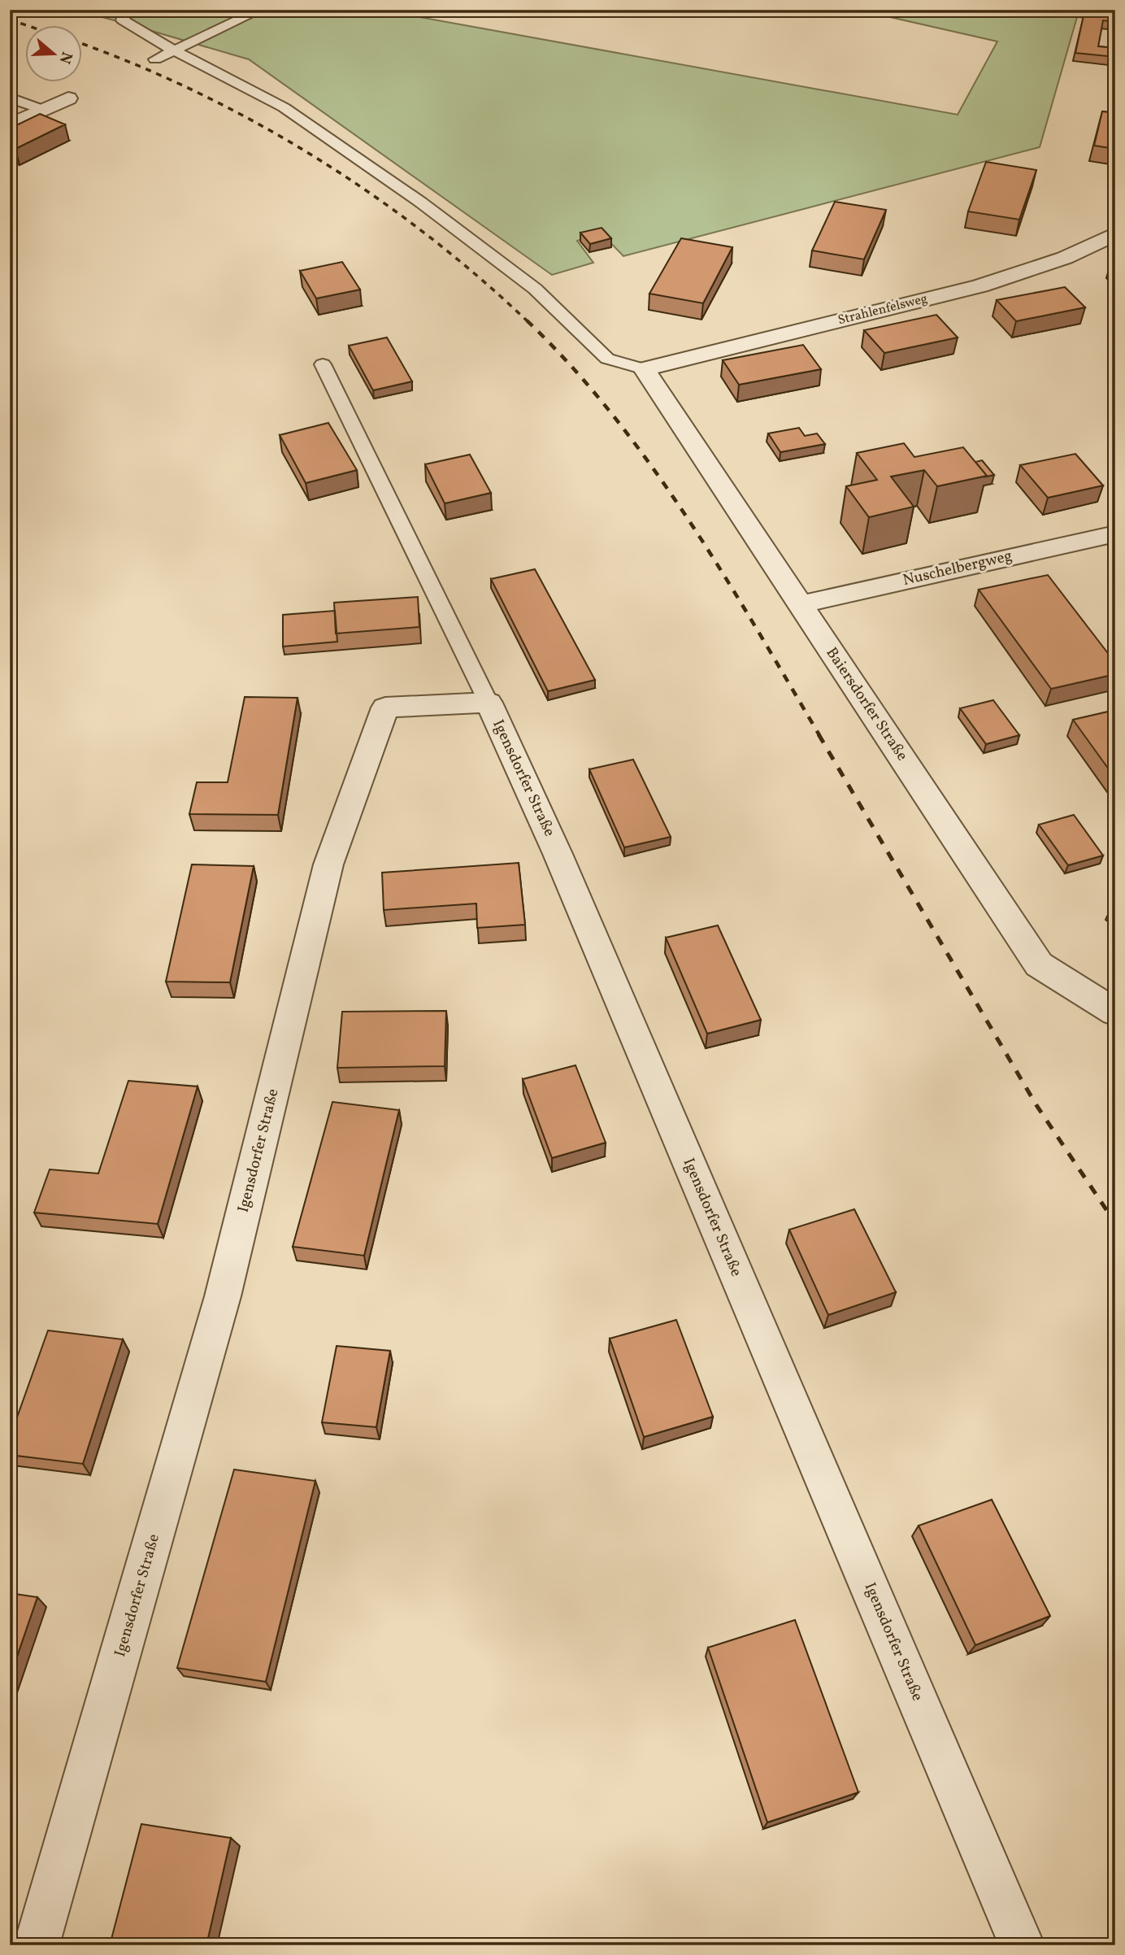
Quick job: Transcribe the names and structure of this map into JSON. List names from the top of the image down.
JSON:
{
  "streets": {
    "street": [
      "Strahlenfelsweg",
      "Nuschelbergweg",
      "Baiersdorfer Straße",
      "Igensdorfer Straße"
    ]
  },
  "crossings": [
    ["Strahlenfelsweg", "Baiersdorfer Straße"],
    ["Nuschelbergweg", "Baiersdorfer Straße"]
  ],
  "north": "right"
}
